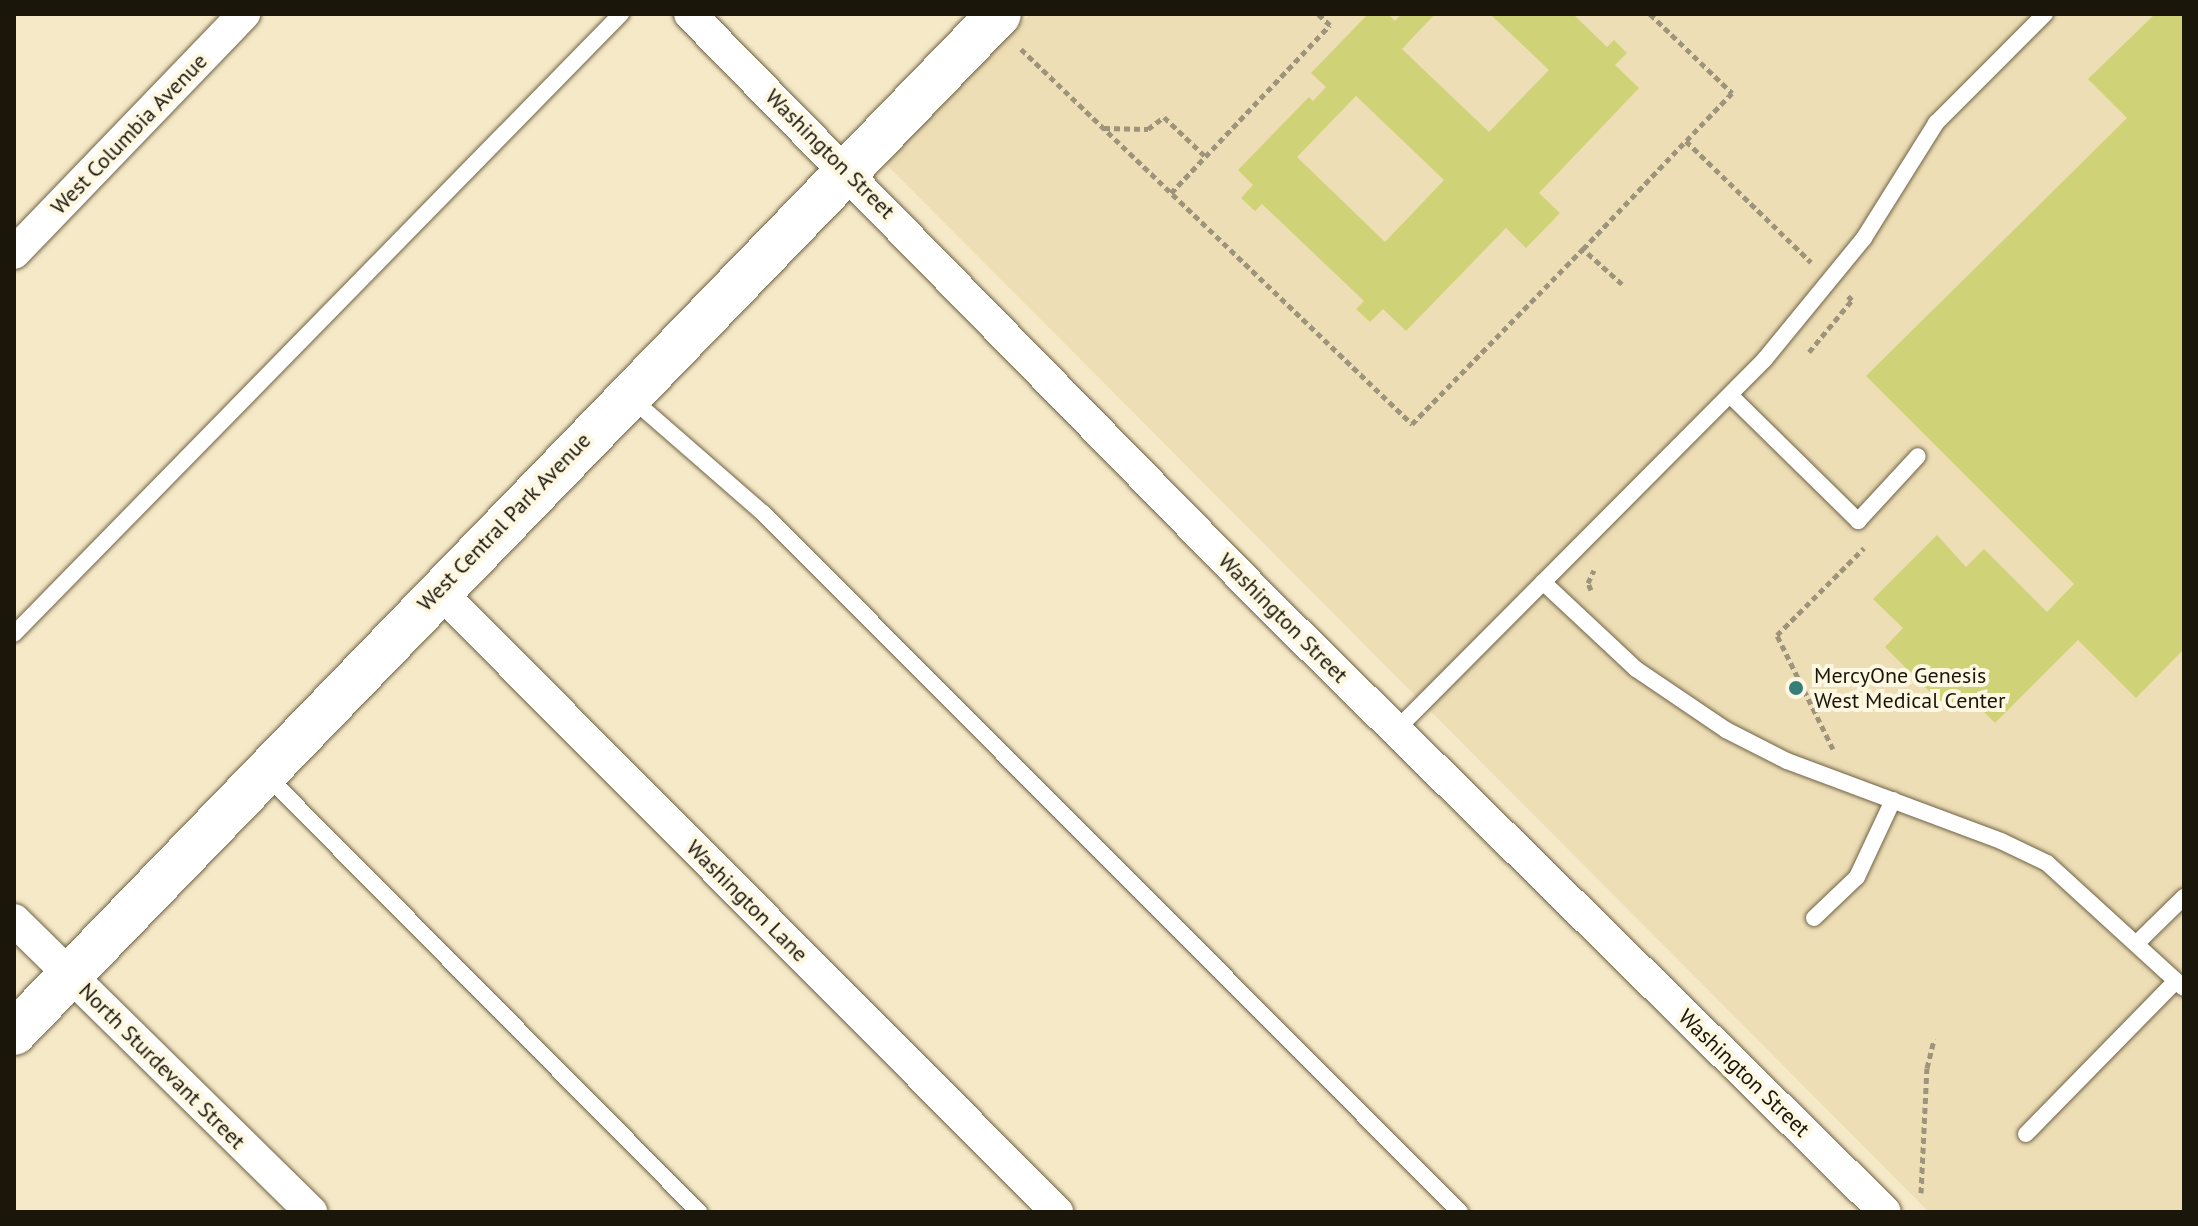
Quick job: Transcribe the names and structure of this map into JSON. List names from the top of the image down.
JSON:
{
  "streets": {
    "main road": ["West Central Park Avenue"],
    "street": [
      "West Columbia Avenue",
      "Washington Street",
      "Washington Lane",
      "North Sturdevant Street"
    ]
  },
  "crossings": [
    ["Washington Street", "West Central Park Avenue"],
    ["West Central Park Avenue", "Washington Lane"],
    ["West Central Park Avenue", "North Sturdevant Street"]
  ],
  "places": ["MercyOne Genesis West Medical Center"]
}
